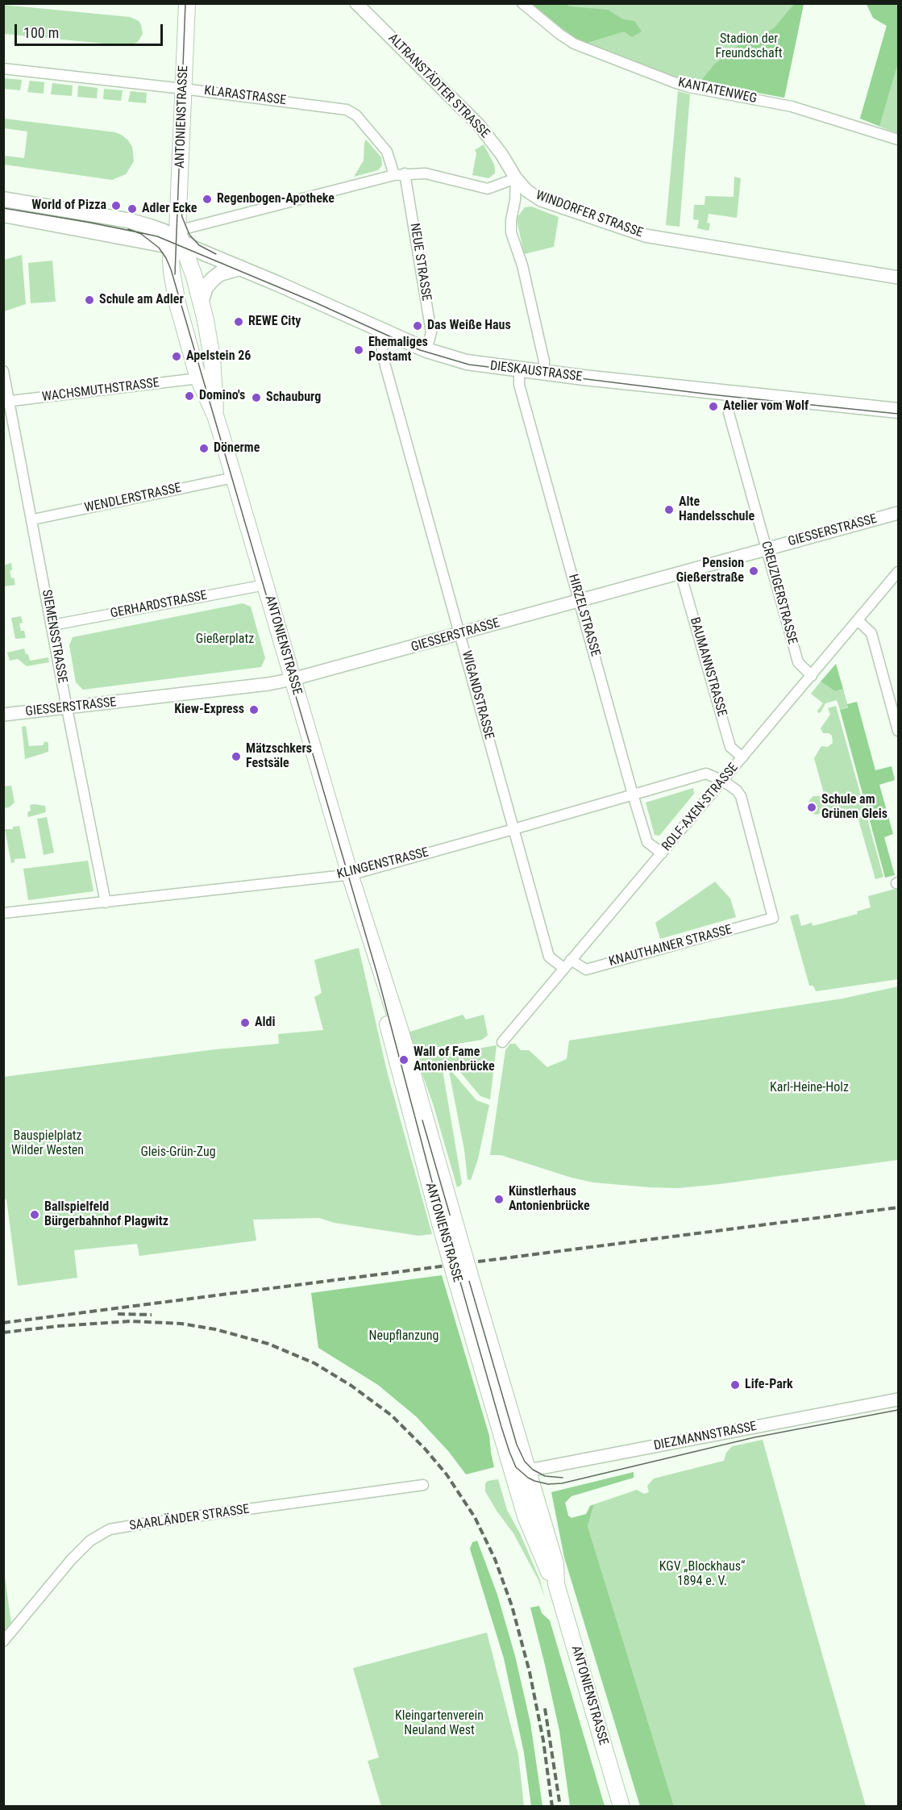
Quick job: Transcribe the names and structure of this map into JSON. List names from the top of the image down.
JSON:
{
  "streets": {
    "main road": ["ANTONIENSTRASSE", "DIESKAUSTRASSE"],
    "street": [
      "ALTRANSTÄDTER STRASSE",
      "KANTATENWEG",
      "KLARASTRASSE",
      "WINDORFER STRASSE",
      "NEUE STRASSE",
      "WACHSMUTHSTRASSE",
      "WENDLERSTRASSE",
      "GIESSERSTRASSE",
      "CREUZIGERSTRASSE",
      "GERHARDSTRASSE",
      "HIRZELSTRASSE",
      "SIEMENSSTRASSE",
      "BAUMANNSTRASSE",
      "WIGANDSTRASSE",
      "ROLF-AXEN-STRASSE",
      "KLINGENSTRASSE",
      "KNAUTHAINER STRASSE",
      "DIEZMANNSTRASSE",
      "SAARLÄNDER STRASSE"
    ]
  },
  "crossings": [
    ["ALTRANSTÄDTER STRASSE", "WINDORFER STRASSE"],
    ["KLARASTRASSE", "ANTONIENSTRASSE"],
    ["ANTONIENSTRASSE", "DIESKAUSTRASSE"],
    ["ANTONIENSTRASSE", "WACHSMUTHSTRASSE"],
    ["ANTONIENSTRASSE", "WENDLERSTRASSE"],
    ["ANTONIENSTRASSE", "GIESSERSTRASSE"],
    ["ANTONIENSTRASSE", "GERHARDSTRASSE"],
    ["ANTONIENSTRASSE", "KLINGENSTRASSE"],
    ["ANTONIENSTRASSE", "DIEZMANNSTRASSE"],
    ["NEUE STRASSE", "DIESKAUSTRASSE"],
    ["DIESKAUSTRASSE", "CREUZIGERSTRASSE"],
    ["DIESKAUSTRASSE", "HIRZELSTRASSE"],
    ["DIESKAUSTRASSE", "WIGANDSTRASSE"],
    ["WACHSMUTHSTRASSE", "SIEMENSSTRASSE"],
    ["WENDLERSTRASSE", "SIEMENSSTRASSE"],
    ["GIESSERSTRASSE", "CREUZIGERSTRASSE"],
    ["GIESSERSTRASSE", "HIRZELSTRASSE"],
    ["GIESSERSTRASSE", "SIEMENSSTRASSE"],
    ["GIESSERSTRASSE", "BAUMANNSTRASSE"],
    ["GIESSERSTRASSE", "WIGANDSTRASSE"],
    ["CREUZIGERSTRASSE", "ROLF-AXEN-STRASSE"],
    ["GERHARDSTRASSE", "SIEMENSSTRASSE"],
    ["HIRZELSTRASSE", "ROLF-AXEN-STRASSE"],
    ["HIRZELSTRASSE", "KLINGENSTRASSE"],
    ["SIEMENSSTRASSE", "KLINGENSTRASSE"],
    ["BAUMANNSTRASSE", "ROLF-AXEN-STRASSE"],
    ["WIGANDSTRASSE", "ROLF-AXEN-STRASSE"],
    ["WIGANDSTRASSE", "KLINGENSTRASSE"],
    ["ROLF-AXEN-STRASSE", "KLINGENSTRASSE"],
    ["ROLF-AXEN-STRASSE", "KNAUTHAINER STRASSE"],
    ["KLINGENSTRASSE", "KNAUTHAINER STRASSE"]
  ],
  "parks": [
    "Stadion der Freundschaft",
    "Gießerplatz",
    "Karl-Heine-Holz",
    "Bauspielplatz Wilder Westen",
    "Gleis-Grün-Zug",
    "Neupflanzung",
    "KGV „Blockhaus“ 1894 e. V.",
    "Kleingartenverein Neuland West"
  ],
  "places": [
    "Regenbogen-Apotheke",
    "World of Pizza",
    "Adler Ecke",
    "Schule am Adler",
    "REWE City",
    "Das Weiße Haus",
    "Ehemaliges Postamt",
    "Apelstein 26",
    "Domino's",
    "Schauburg",
    "Atelier vom Wolf",
    "Dönerme",
    "Alte Handelsschule",
    "Pension Gießerstraße",
    "Kiew-Express",
    "Mätzschkers Festsäle",
    "Schule am Grünen Gleis",
    "Aldi",
    "Wall of Fame Antonienbrücke",
    "Künstlerhaus Antonienbrücke",
    "Ballspielfeld Bürgerbahnhof Plagwitz",
    "Life-Park"
  ],
  "scale_bar": "100 m"
}
